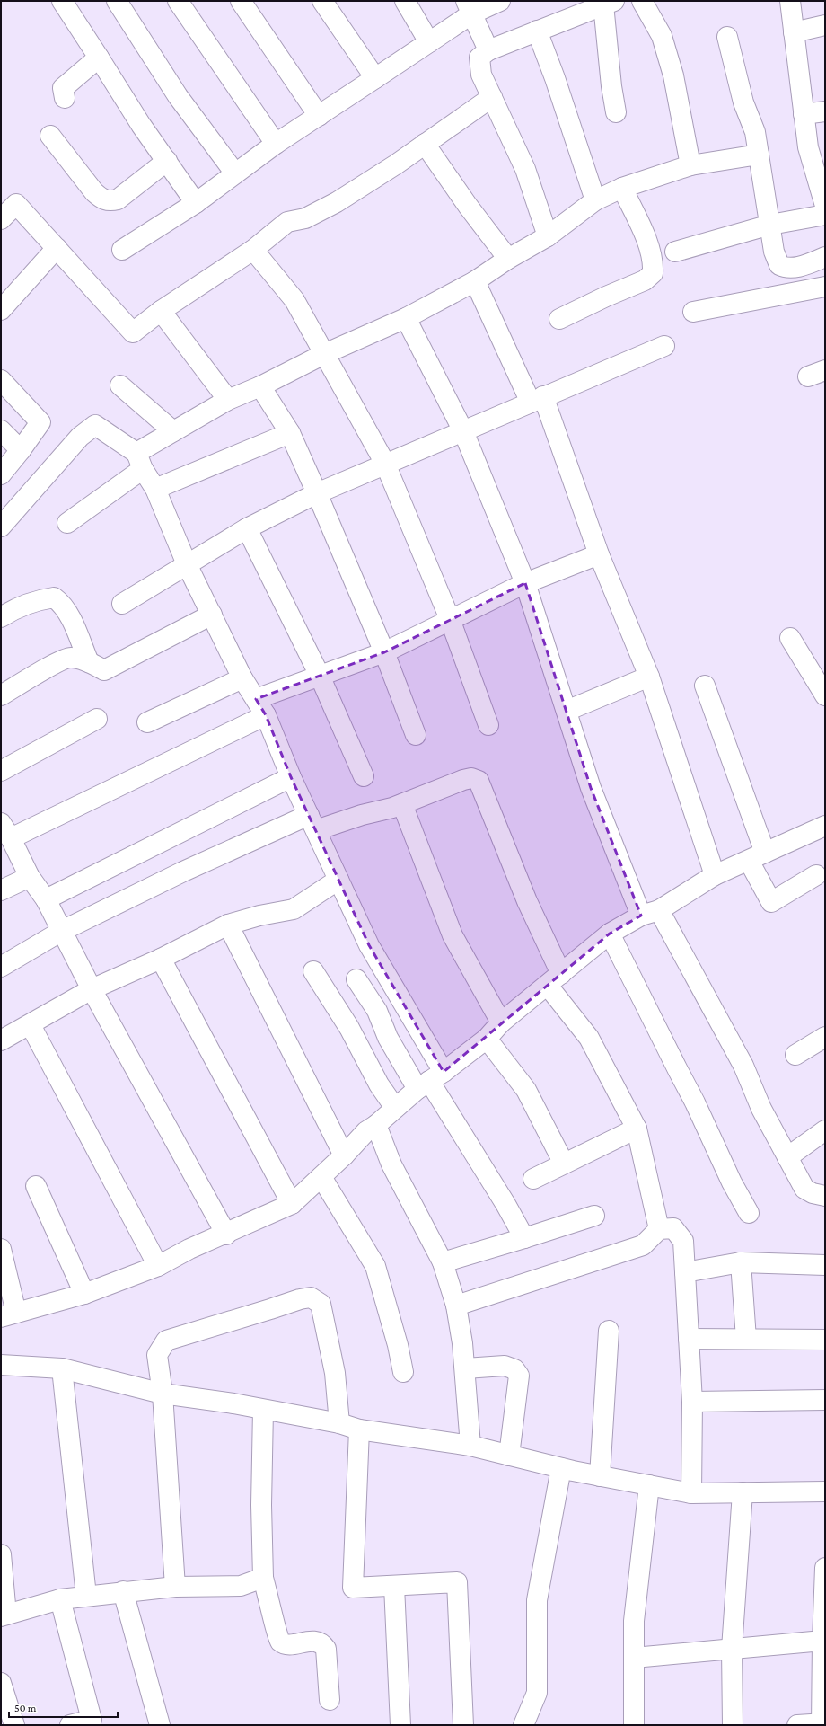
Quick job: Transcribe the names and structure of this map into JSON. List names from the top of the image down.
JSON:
{
  "scale_bar": "50 m"
}
